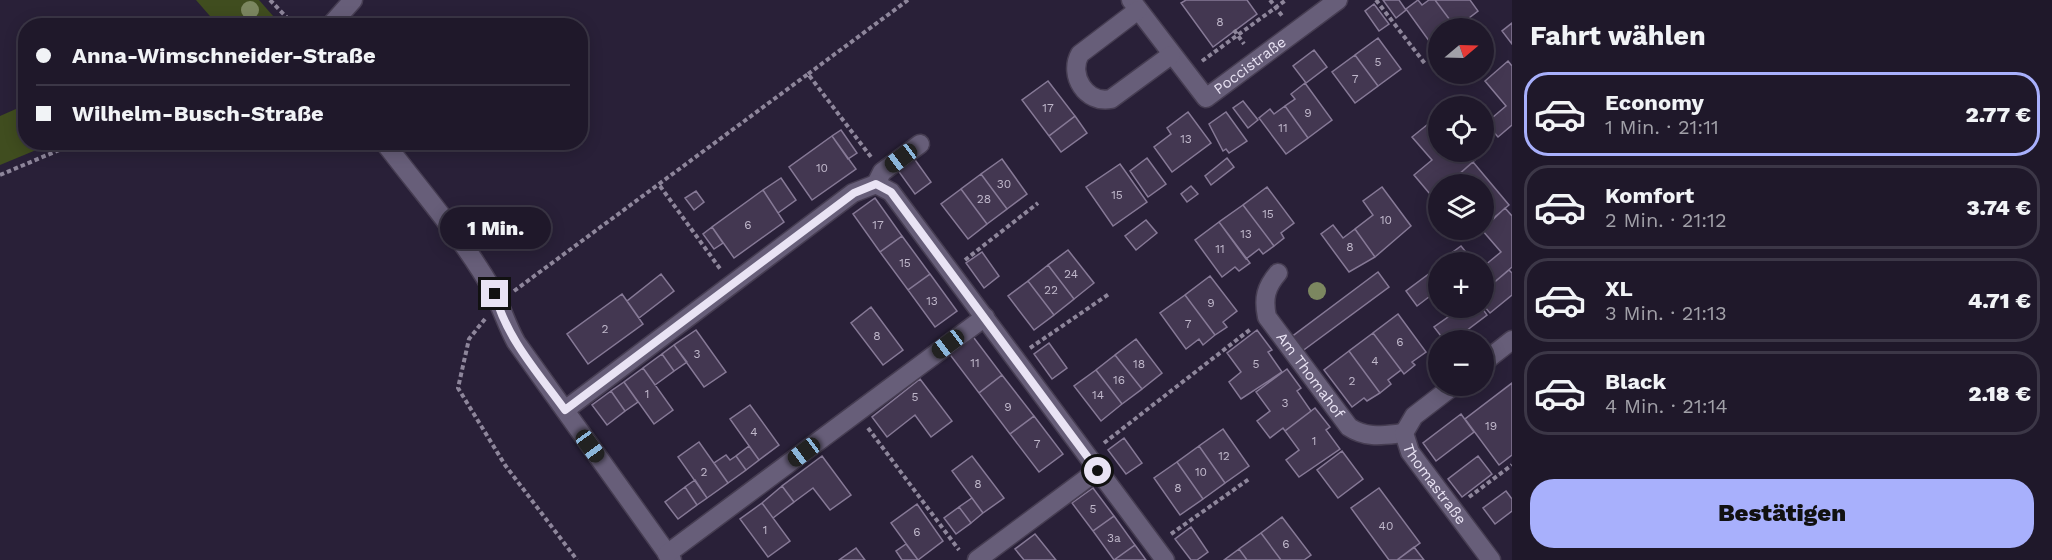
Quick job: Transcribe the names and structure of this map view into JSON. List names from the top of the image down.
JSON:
{
  "streets": {
    "street": ["Poccistraße", "Am Thomahof", "Thomastraße"]
  },
  "crossings": [
    ["Am Thomahof", "Thomastraße"]
  ],
  "house_numbers": [
    "8",
    "5",
    "7",
    "17",
    "9",
    "11",
    "13",
    "10",
    "30",
    "15",
    "28",
    "15",
    "10",
    "6",
    "17",
    "13",
    "8",
    "11",
    "15",
    "24",
    "22",
    "13",
    "9",
    "7",
    "2",
    "8",
    "6",
    "3",
    "4",
    "11",
    "18",
    "5",
    "16",
    "2",
    "1",
    "14",
    "5",
    "3",
    "9",
    "19",
    "4",
    "1",
    "7",
    "12",
    "2",
    "10",
    "8",
    "8",
    "5",
    "40",
    "1",
    "6",
    "3a",
    "6"
  ],
  "north": "right",
  "page": {
    "heading": "Fahrt wählen",
    "map_buttons": ["+", "−"],
    "banner": ["Anna-Wimschneider-Straße", "Wilhelm-Busch-Straße"],
    "list": [
      {
        "name": "Economy",
        "note": "1 Min. · 21:11",
        "value": "2.77 €"
      },
      {
        "name": "Komfort",
        "note": "2 Min. · 21:12",
        "value": "3.74 €"
      },
      {
        "name": "XL",
        "note": "3 Min. · 21:13",
        "value": "4.71 €"
      },
      {
        "name": "Black",
        "note": "4 Min. · 21:14",
        "value": "2.18 €"
      }
    ],
    "bubble": "1 Min.",
    "buttons": "Bestätigen"
  }
}
